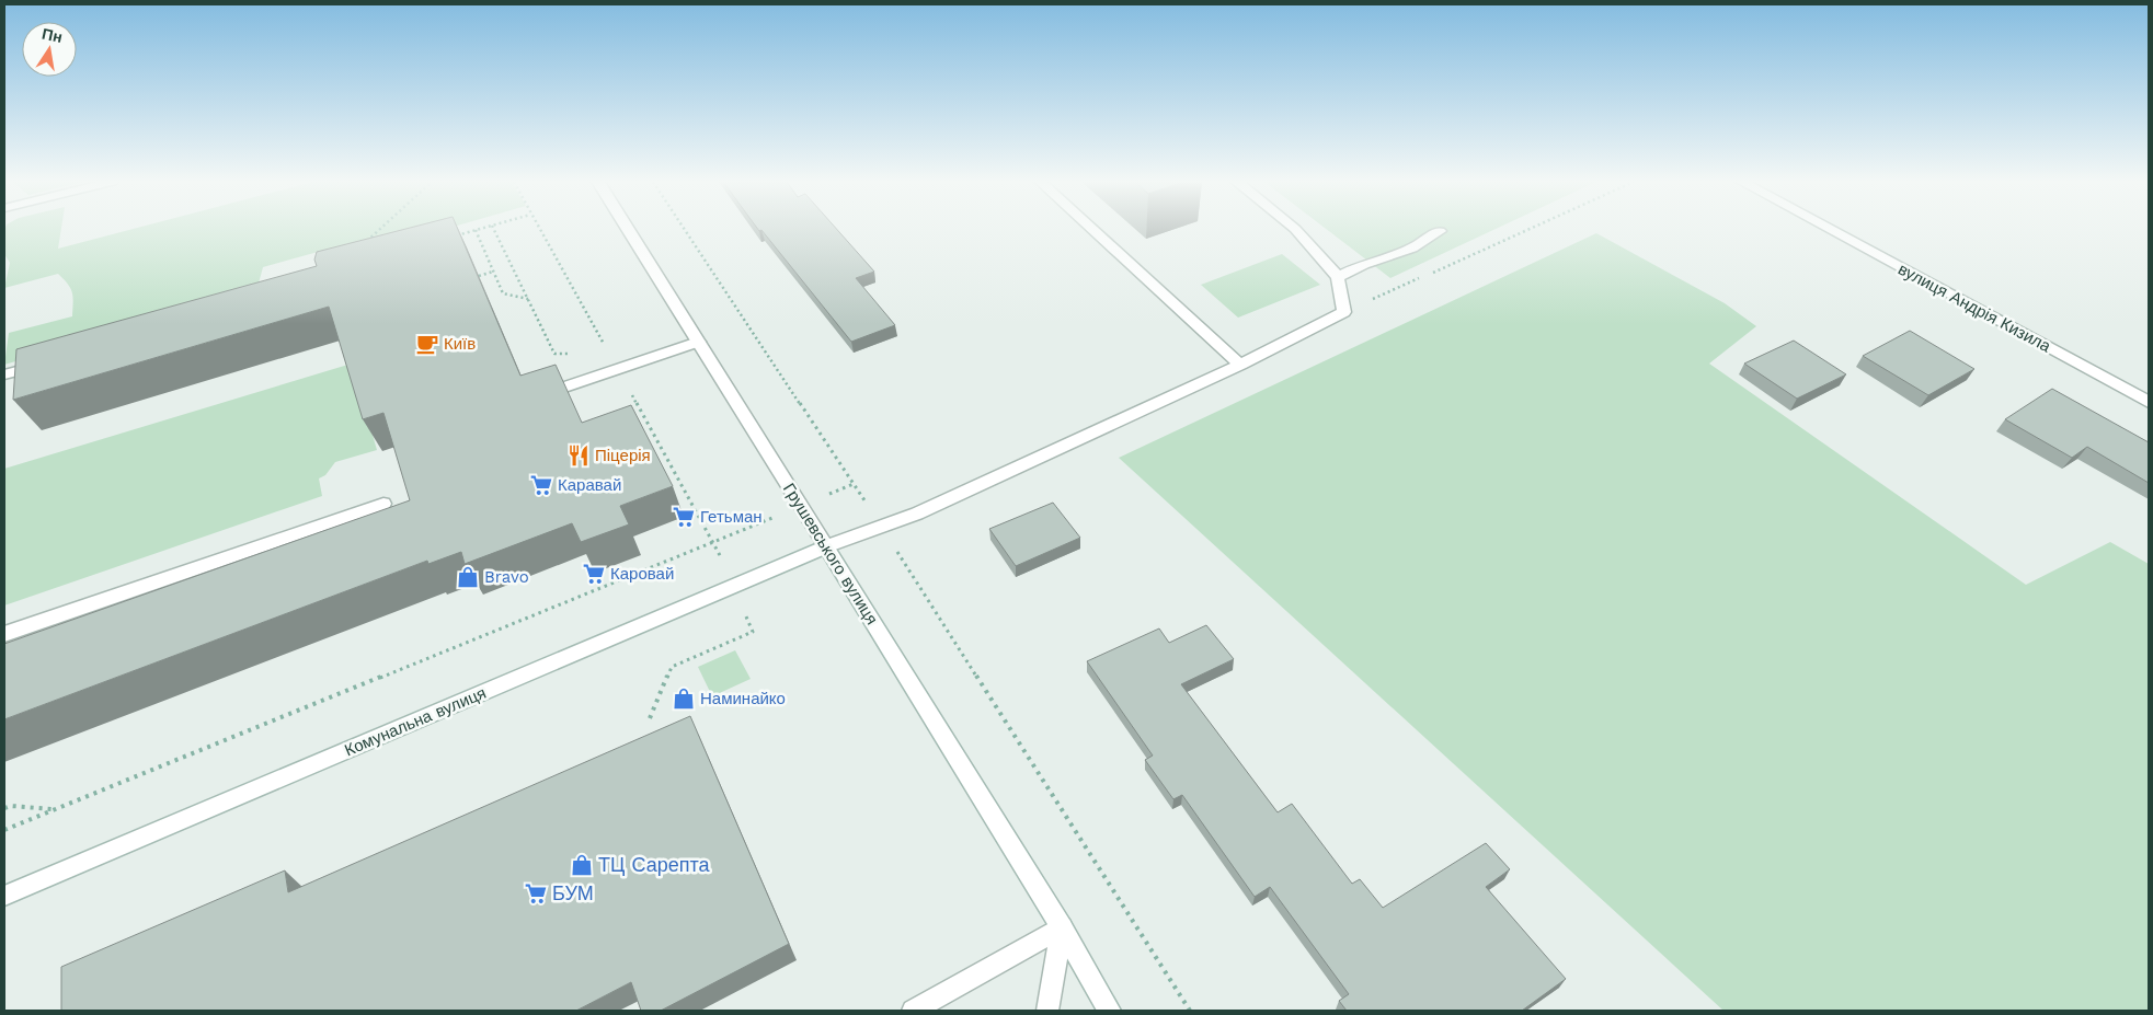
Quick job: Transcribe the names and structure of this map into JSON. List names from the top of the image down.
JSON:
{
  "streets": {
    "street": ["вулиця Андрія Кизила", "Грушевського вулиця", "Комунальна вулиця"]
  },
  "crossings": [
    ["Грушевського вулиця", "Комунальна вулиця"]
  ],
  "places": {
    "cafe": ["Київ"],
    "restaurant": ["Піцерія"],
    "supermarket": [
      "Каравай",
      "Гетьман",
      "Каровай",
      "БУМ"
    ],
    "shop": ["Bravo", "Наминайко", "ТЦ Сарепта"]
  },
  "north": "top"
}
